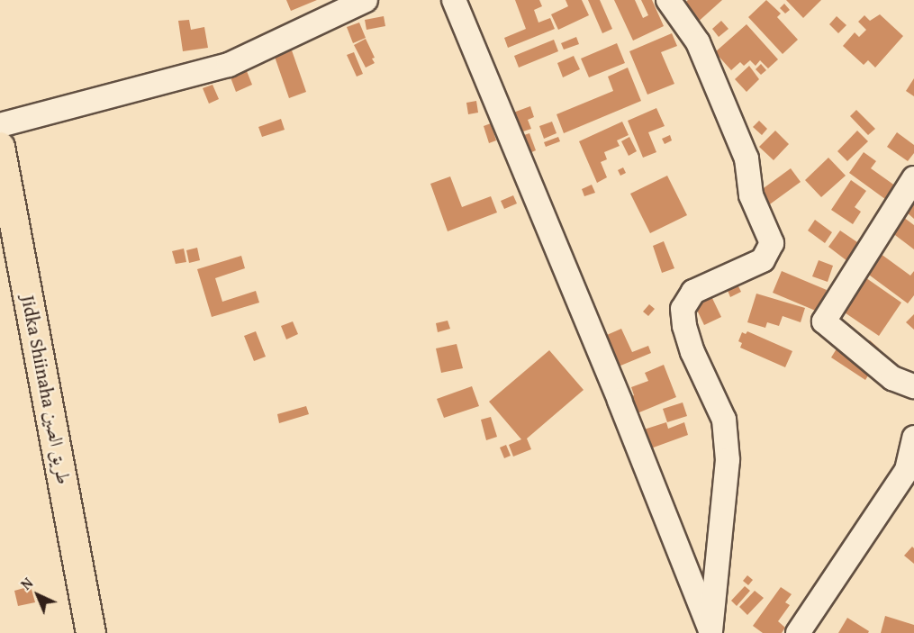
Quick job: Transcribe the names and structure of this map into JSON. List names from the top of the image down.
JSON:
{
  "streets": {
    "main road": ["Jidka Shiinaha طريق الصين"]
  },
  "north": "top left"
}
